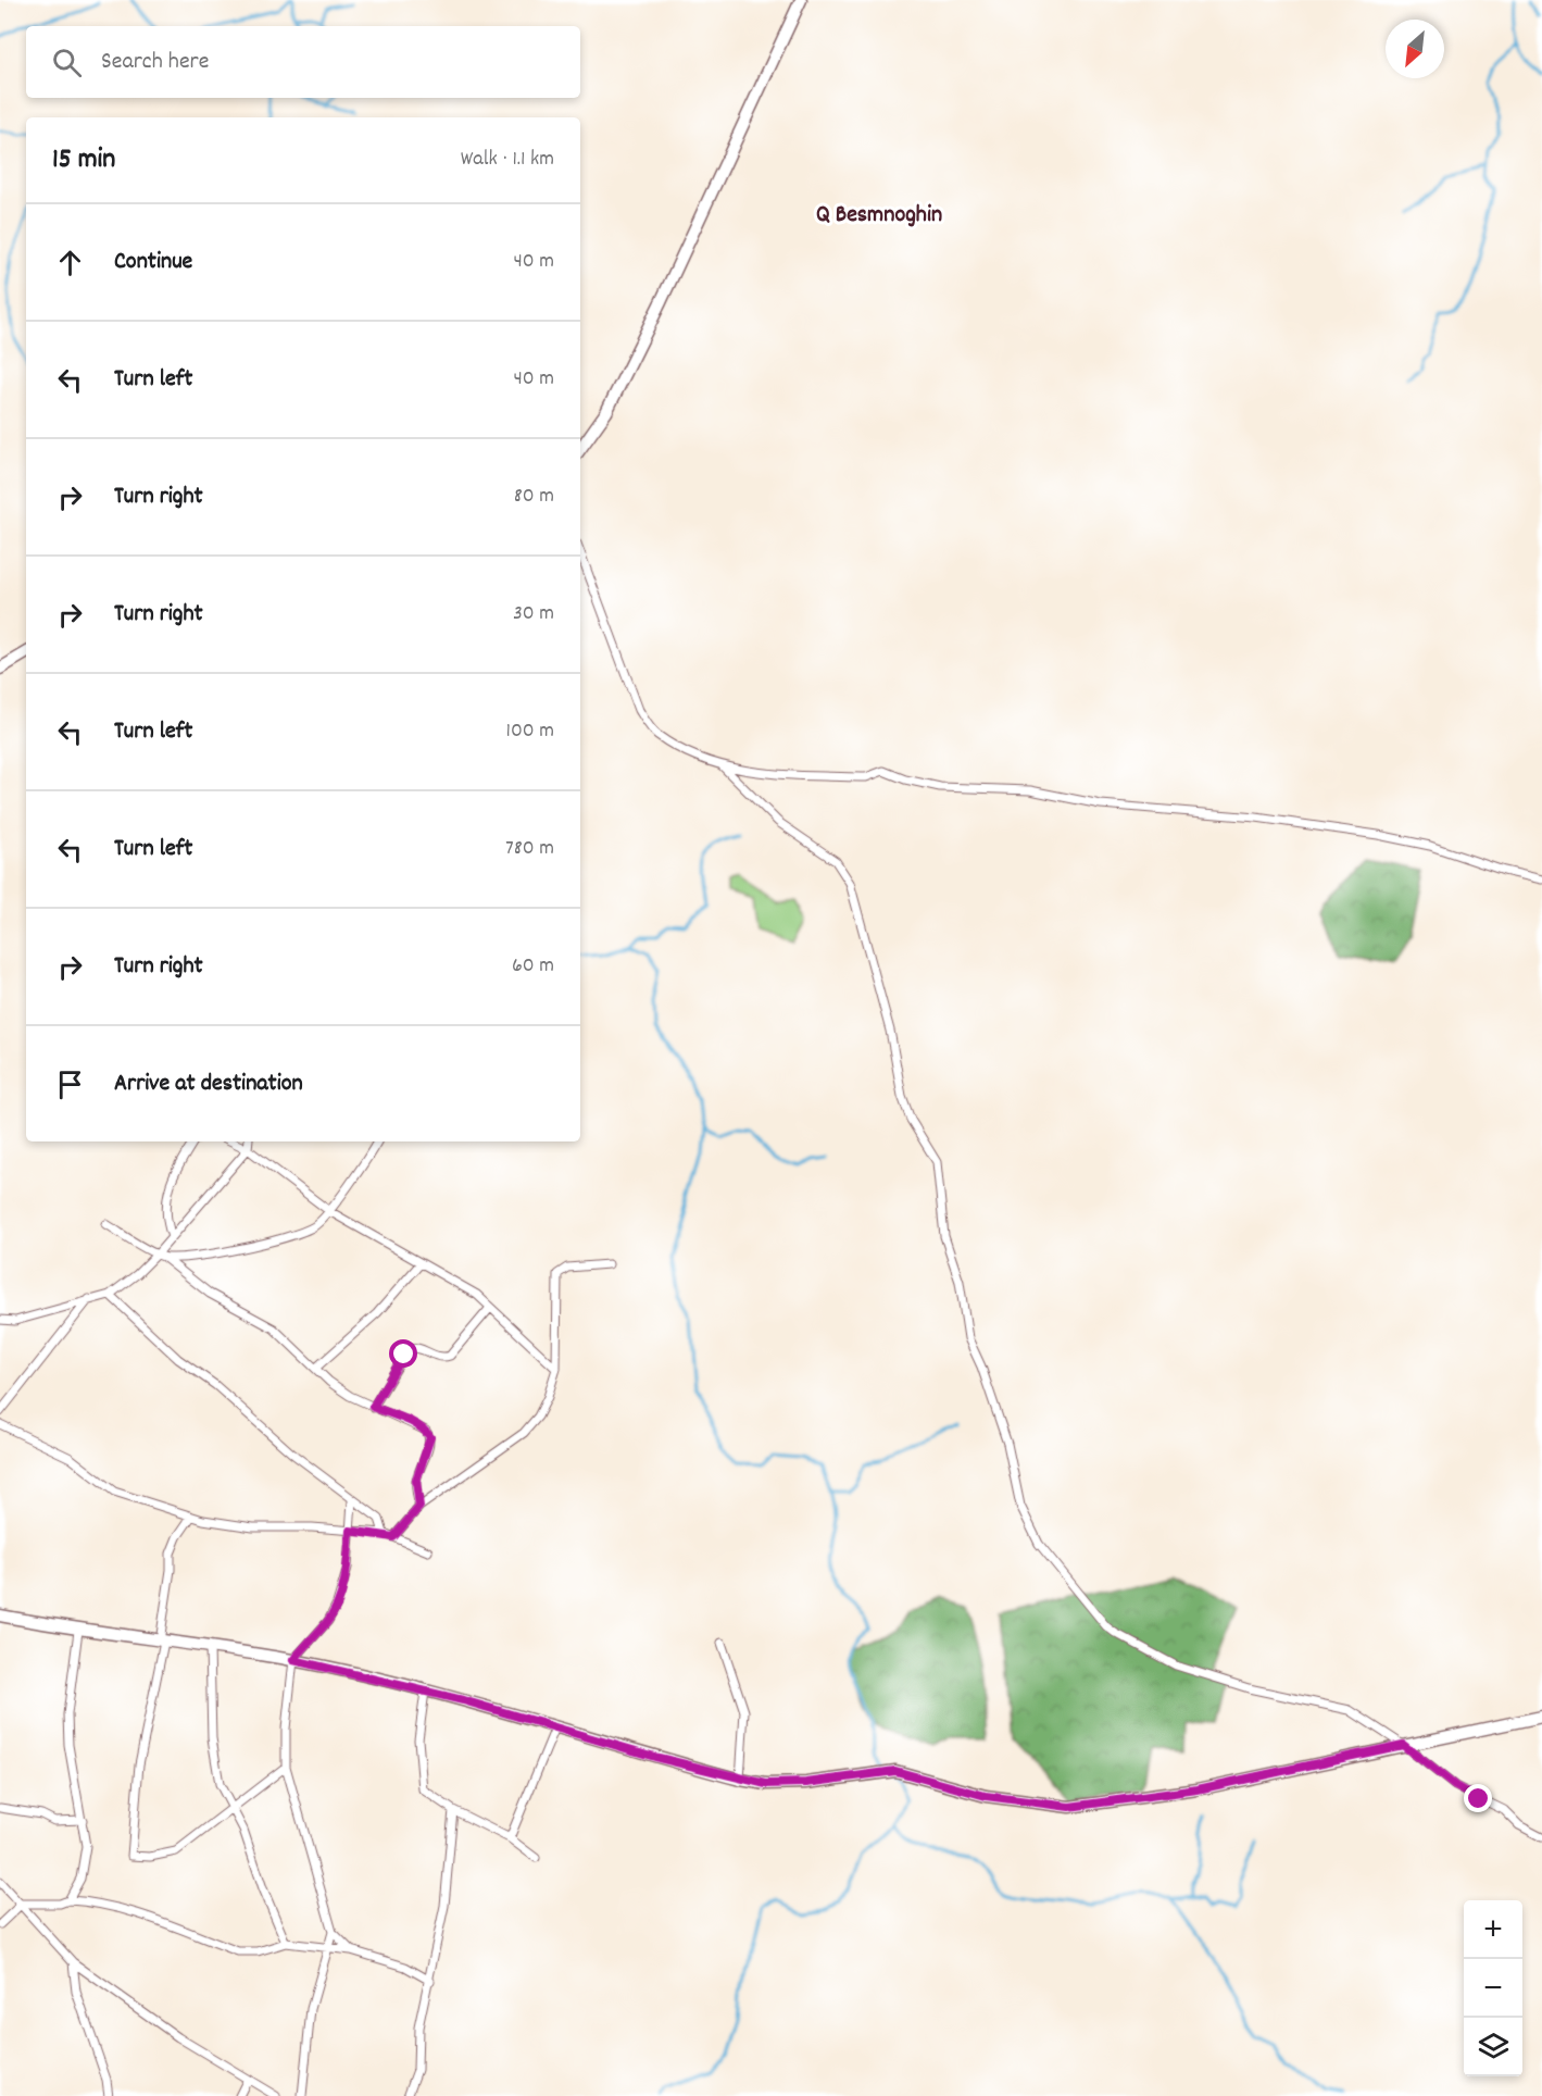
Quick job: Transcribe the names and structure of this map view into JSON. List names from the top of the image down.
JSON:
{
  "districts": ["Q Besmnoghin"],
  "north": "bottom left",
  "page": {
    "search": "Search here",
    "heading": ["15 min", "Walk · 1.1 km"],
    "list": [
      ["Continue", "40 m"],
      ["Turn left", "40 m"],
      ["Turn right", "80 m"],
      ["Turn right", "30 m"],
      ["Turn left", "100 m"],
      ["Turn left", "780 m"],
      ["Turn right", "60 m"],
      "Arrive at destination"
    ],
    "map_buttons": ["+", "−"]
  }
}
